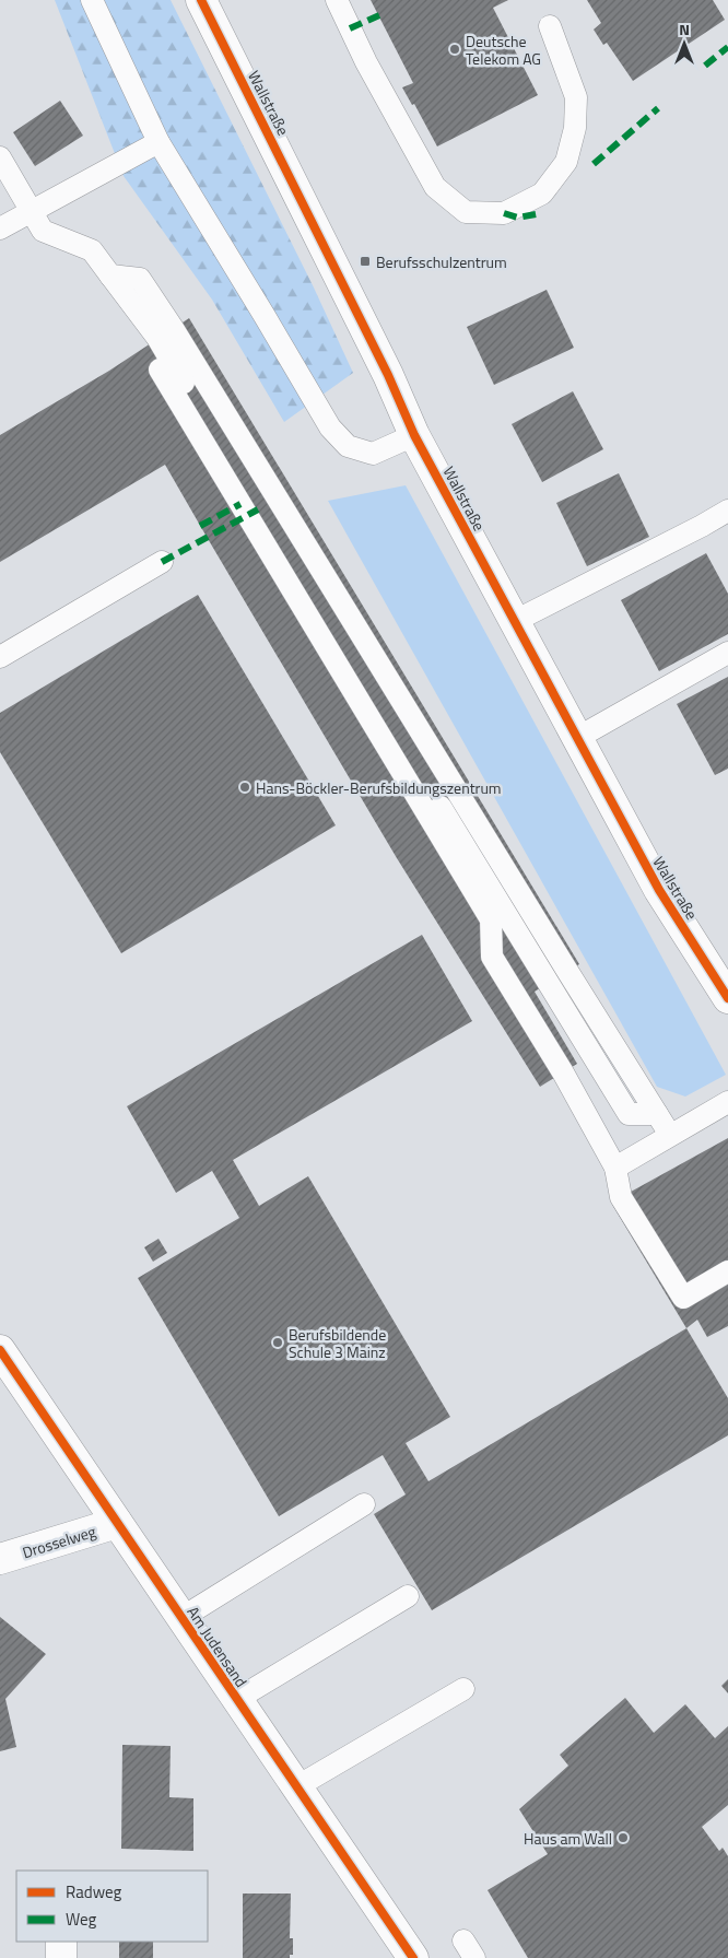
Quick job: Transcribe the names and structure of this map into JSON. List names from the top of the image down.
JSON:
{
  "streets": {
    "street": ["Wallstraße", "Drosselweg", "Am Judensand"]
  },
  "crossings": [
    ["Drosselweg", "Am Judensand"]
  ],
  "places": {
    "other": [
      "Deutsche Telekom AG",
      "Hans-Böckler-Berufsbildungszentrum",
      "Berufsbildende Schule 3 Mainz",
      "Haus am Wall"
    ],
    "transit": ["Berufsschulzentrum"]
  },
  "legend": ["Radweg", "Weg"],
  "north": "top"
}
